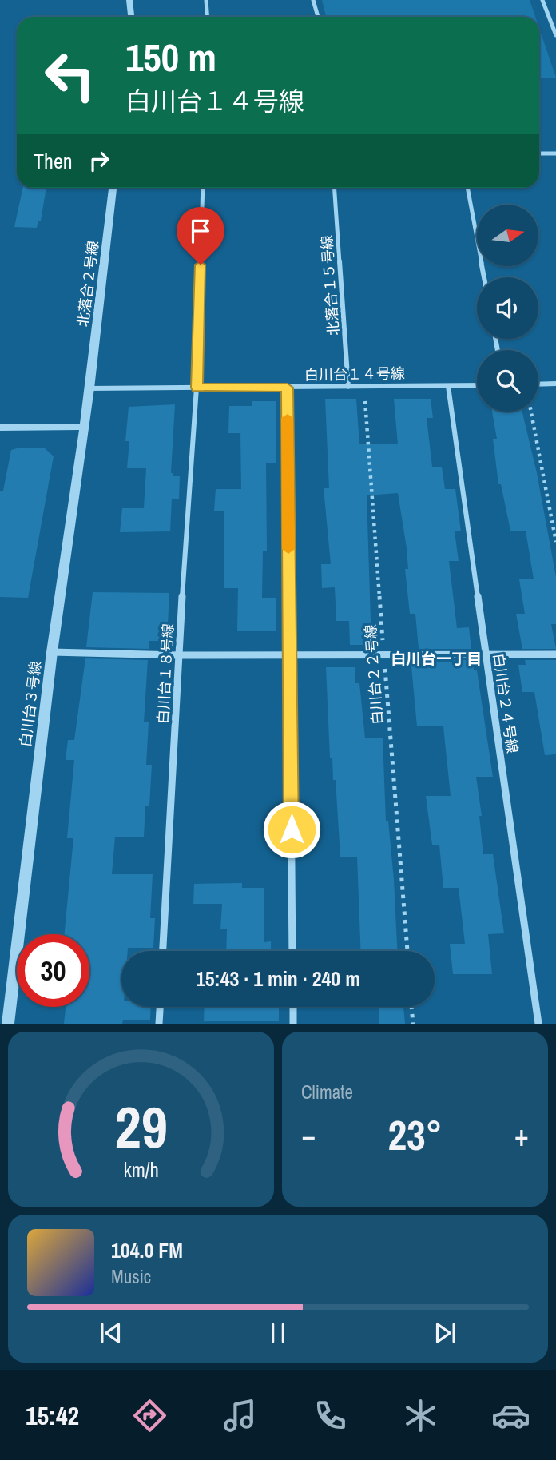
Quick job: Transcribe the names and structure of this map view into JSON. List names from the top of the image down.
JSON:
{
  "streets": {
    "street": [
      "北落合２号線",
      "北落合１５号線",
      "白川台１４号線",
      "白川台１８号線",
      "白川台２４号線",
      "白川台３号線"
    ],
    "path": ["白川台２２号線"]
  },
  "crossings": [
    ["北落合２号線", "白川台１４号線"],
    ["北落合２号線", "白川台３号線"],
    ["北落合１５号線", "白川台１４号線"],
    ["白川台１４号線", "白川台１８号線"],
    ["白川台１４号線", "白川台２２号線"],
    ["白川台１４号線", "白川台２４号線"],
    ["白川台１４号線", "白川台３号線"]
  ],
  "districts": ["白川台一丁目"],
  "north": "right",
  "page": {
    "turn": ["150 m", "白川台１４号線"],
    "then": "Then",
    "limit": "30",
    "trip": "15:43 · 1 min · 240 m",
    "tile": "Climate",
    "heat": ["−", "23°", "+"],
    "song": ["104.0 FM", "Music"],
    "tabs": "15:42",
    "gauge": ["29", "km/h"]
  }
}
